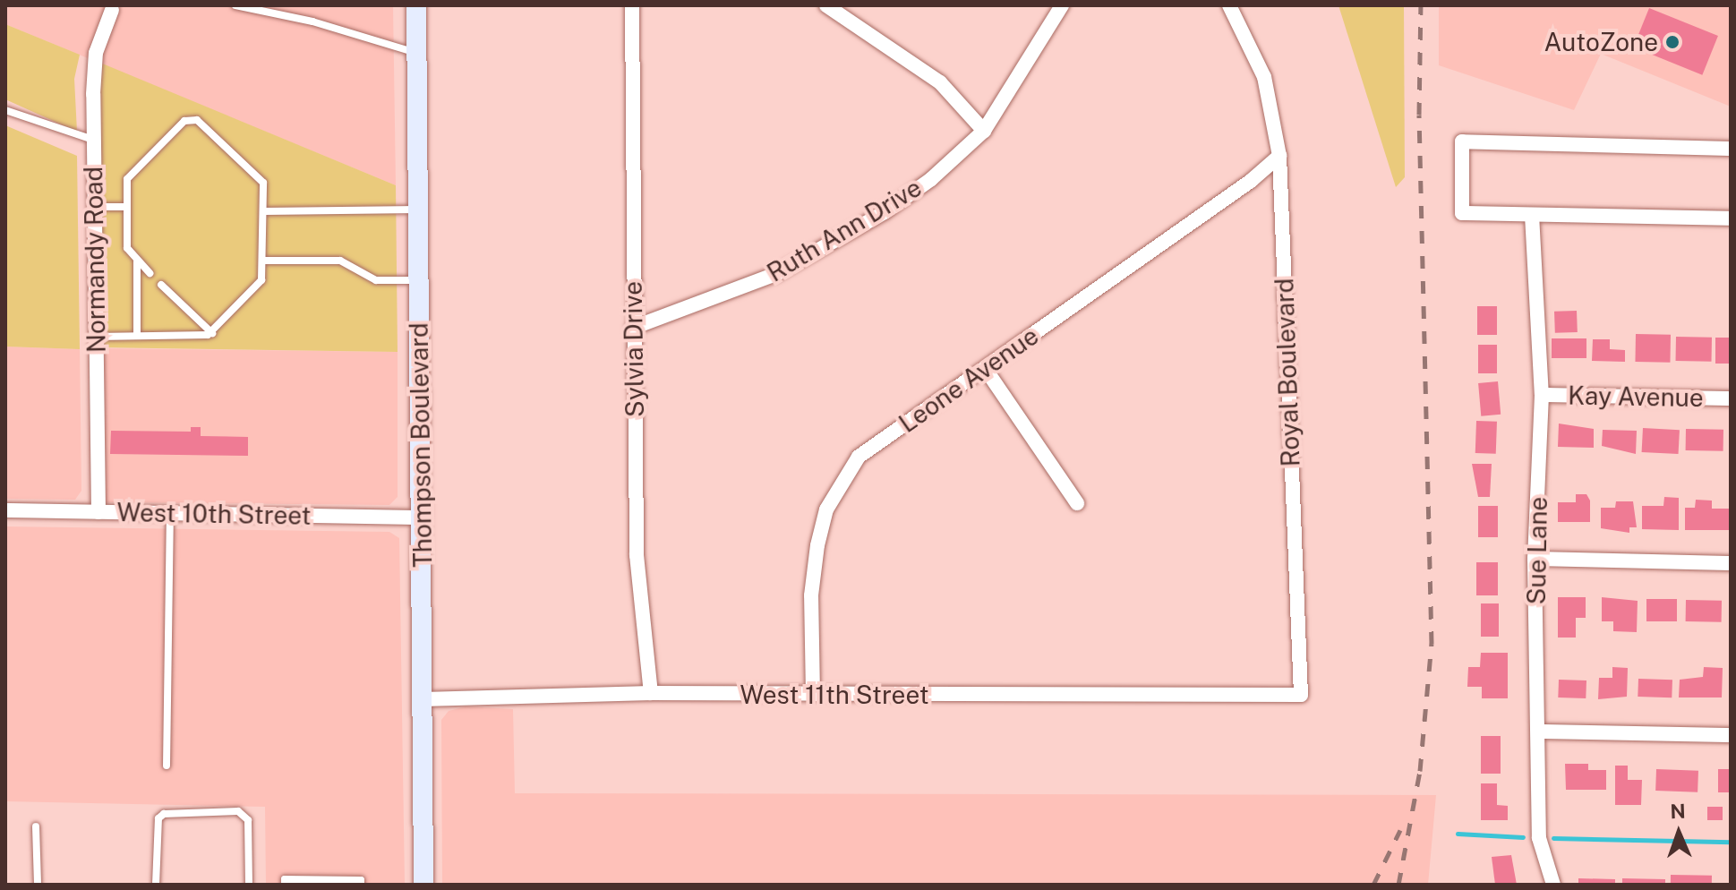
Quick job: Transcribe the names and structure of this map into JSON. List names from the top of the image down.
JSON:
{
  "streets": {
    "main road": ["Thompson Boulevard"],
    "street": [
      "Ruth Ann Drive",
      "Normandy Road",
      "Sylvia Drive",
      "Royal Boulevard",
      "Leone Avenue",
      "Kay Avenue",
      "West 10th Street",
      "Sue Lane",
      "West 11th Street"
    ]
  },
  "crossings": [
    ["Ruth Ann Drive", "Sylvia Drive"],
    ["Normandy Road", "West 10th Street"],
    ["Sylvia Drive", "West 11th Street"],
    ["Royal Boulevard", "Leone Avenue"],
    ["Royal Boulevard", "West 11th Street"],
    ["Leone Avenue", "West 11th Street"],
    ["Kay Avenue", "Sue Lane"],
    ["Thompson Boulevard", "West 10th Street"],
    ["Thompson Boulevard", "West 11th Street"]
  ],
  "places": ["AutoZone"],
  "north": "top"
}
